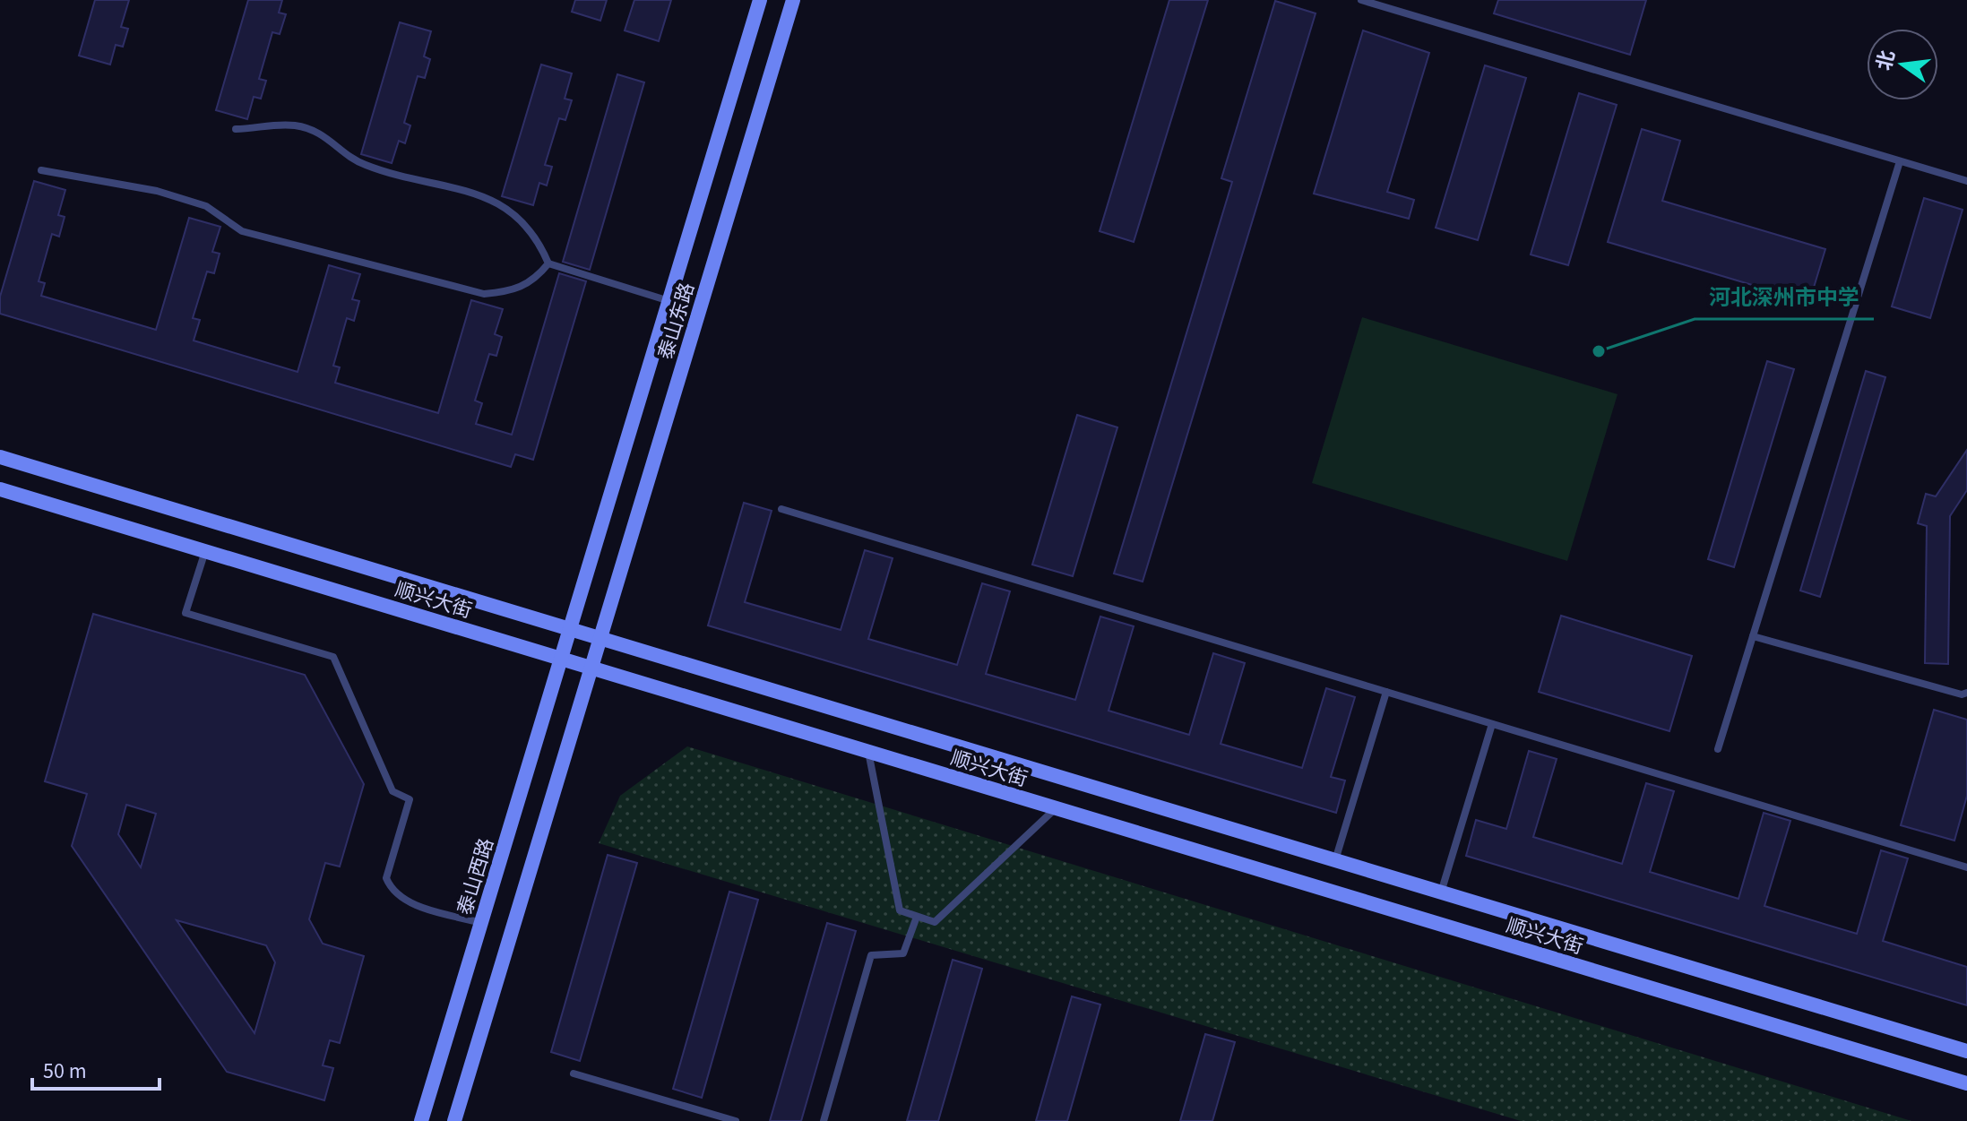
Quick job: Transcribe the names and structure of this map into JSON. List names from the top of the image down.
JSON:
{
  "streets": {
    "main road": ["泰山东路", "顺兴大街", "泰山西路"]
  },
  "crossings": [
    ["泰山东路", "顺兴大街"],
    ["泰山东路", "泰山西路"],
    ["顺兴大街", "泰山西路"]
  ],
  "places": ["河北深州市中学"],
  "scale_bar": "50 m",
  "north": "left"
}
